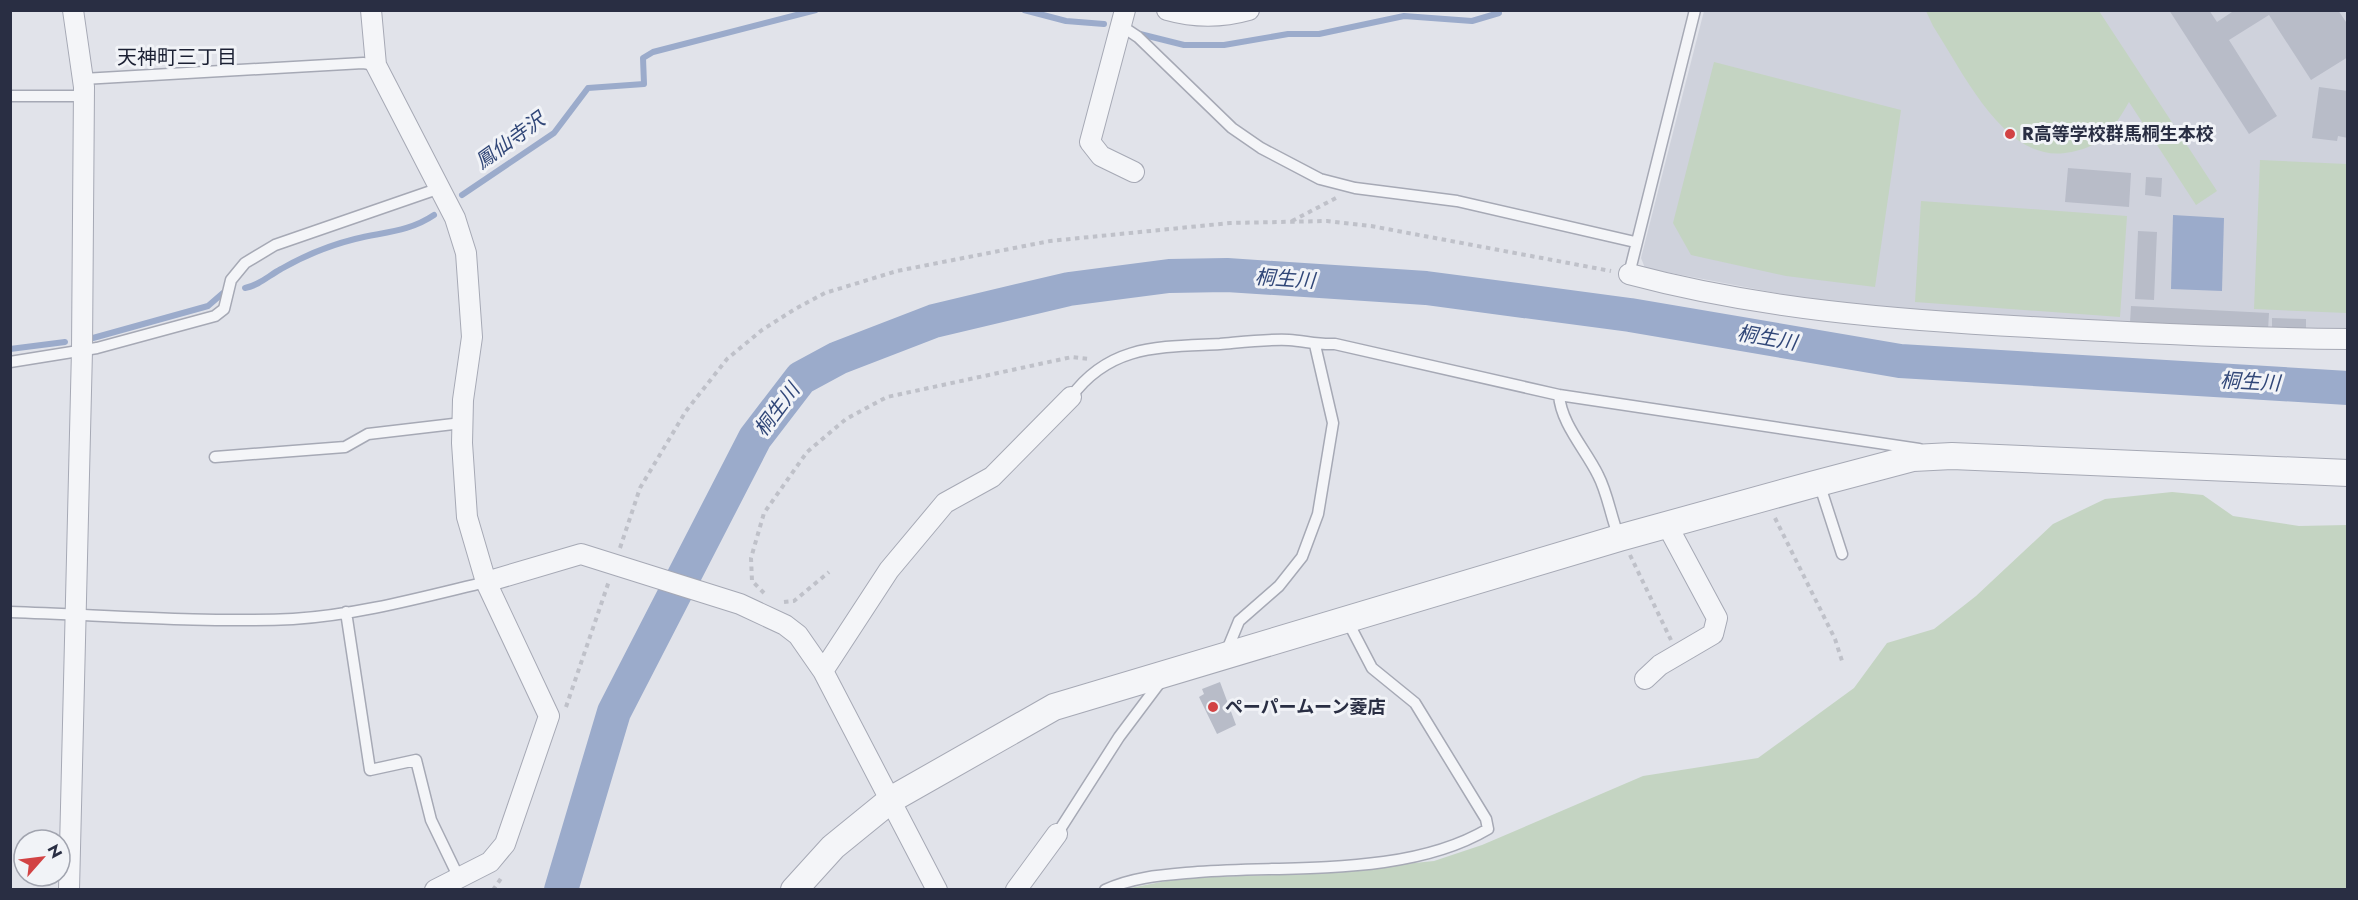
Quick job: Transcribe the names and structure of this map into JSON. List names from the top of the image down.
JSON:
{
  "districts": ["天神町三丁目"],
  "water": ["鳳仙寺沢", "桐生川"],
  "places": ["R高等学校群馬桐生本校", "ペーパームーン菱店"],
  "north": "top right"
}
